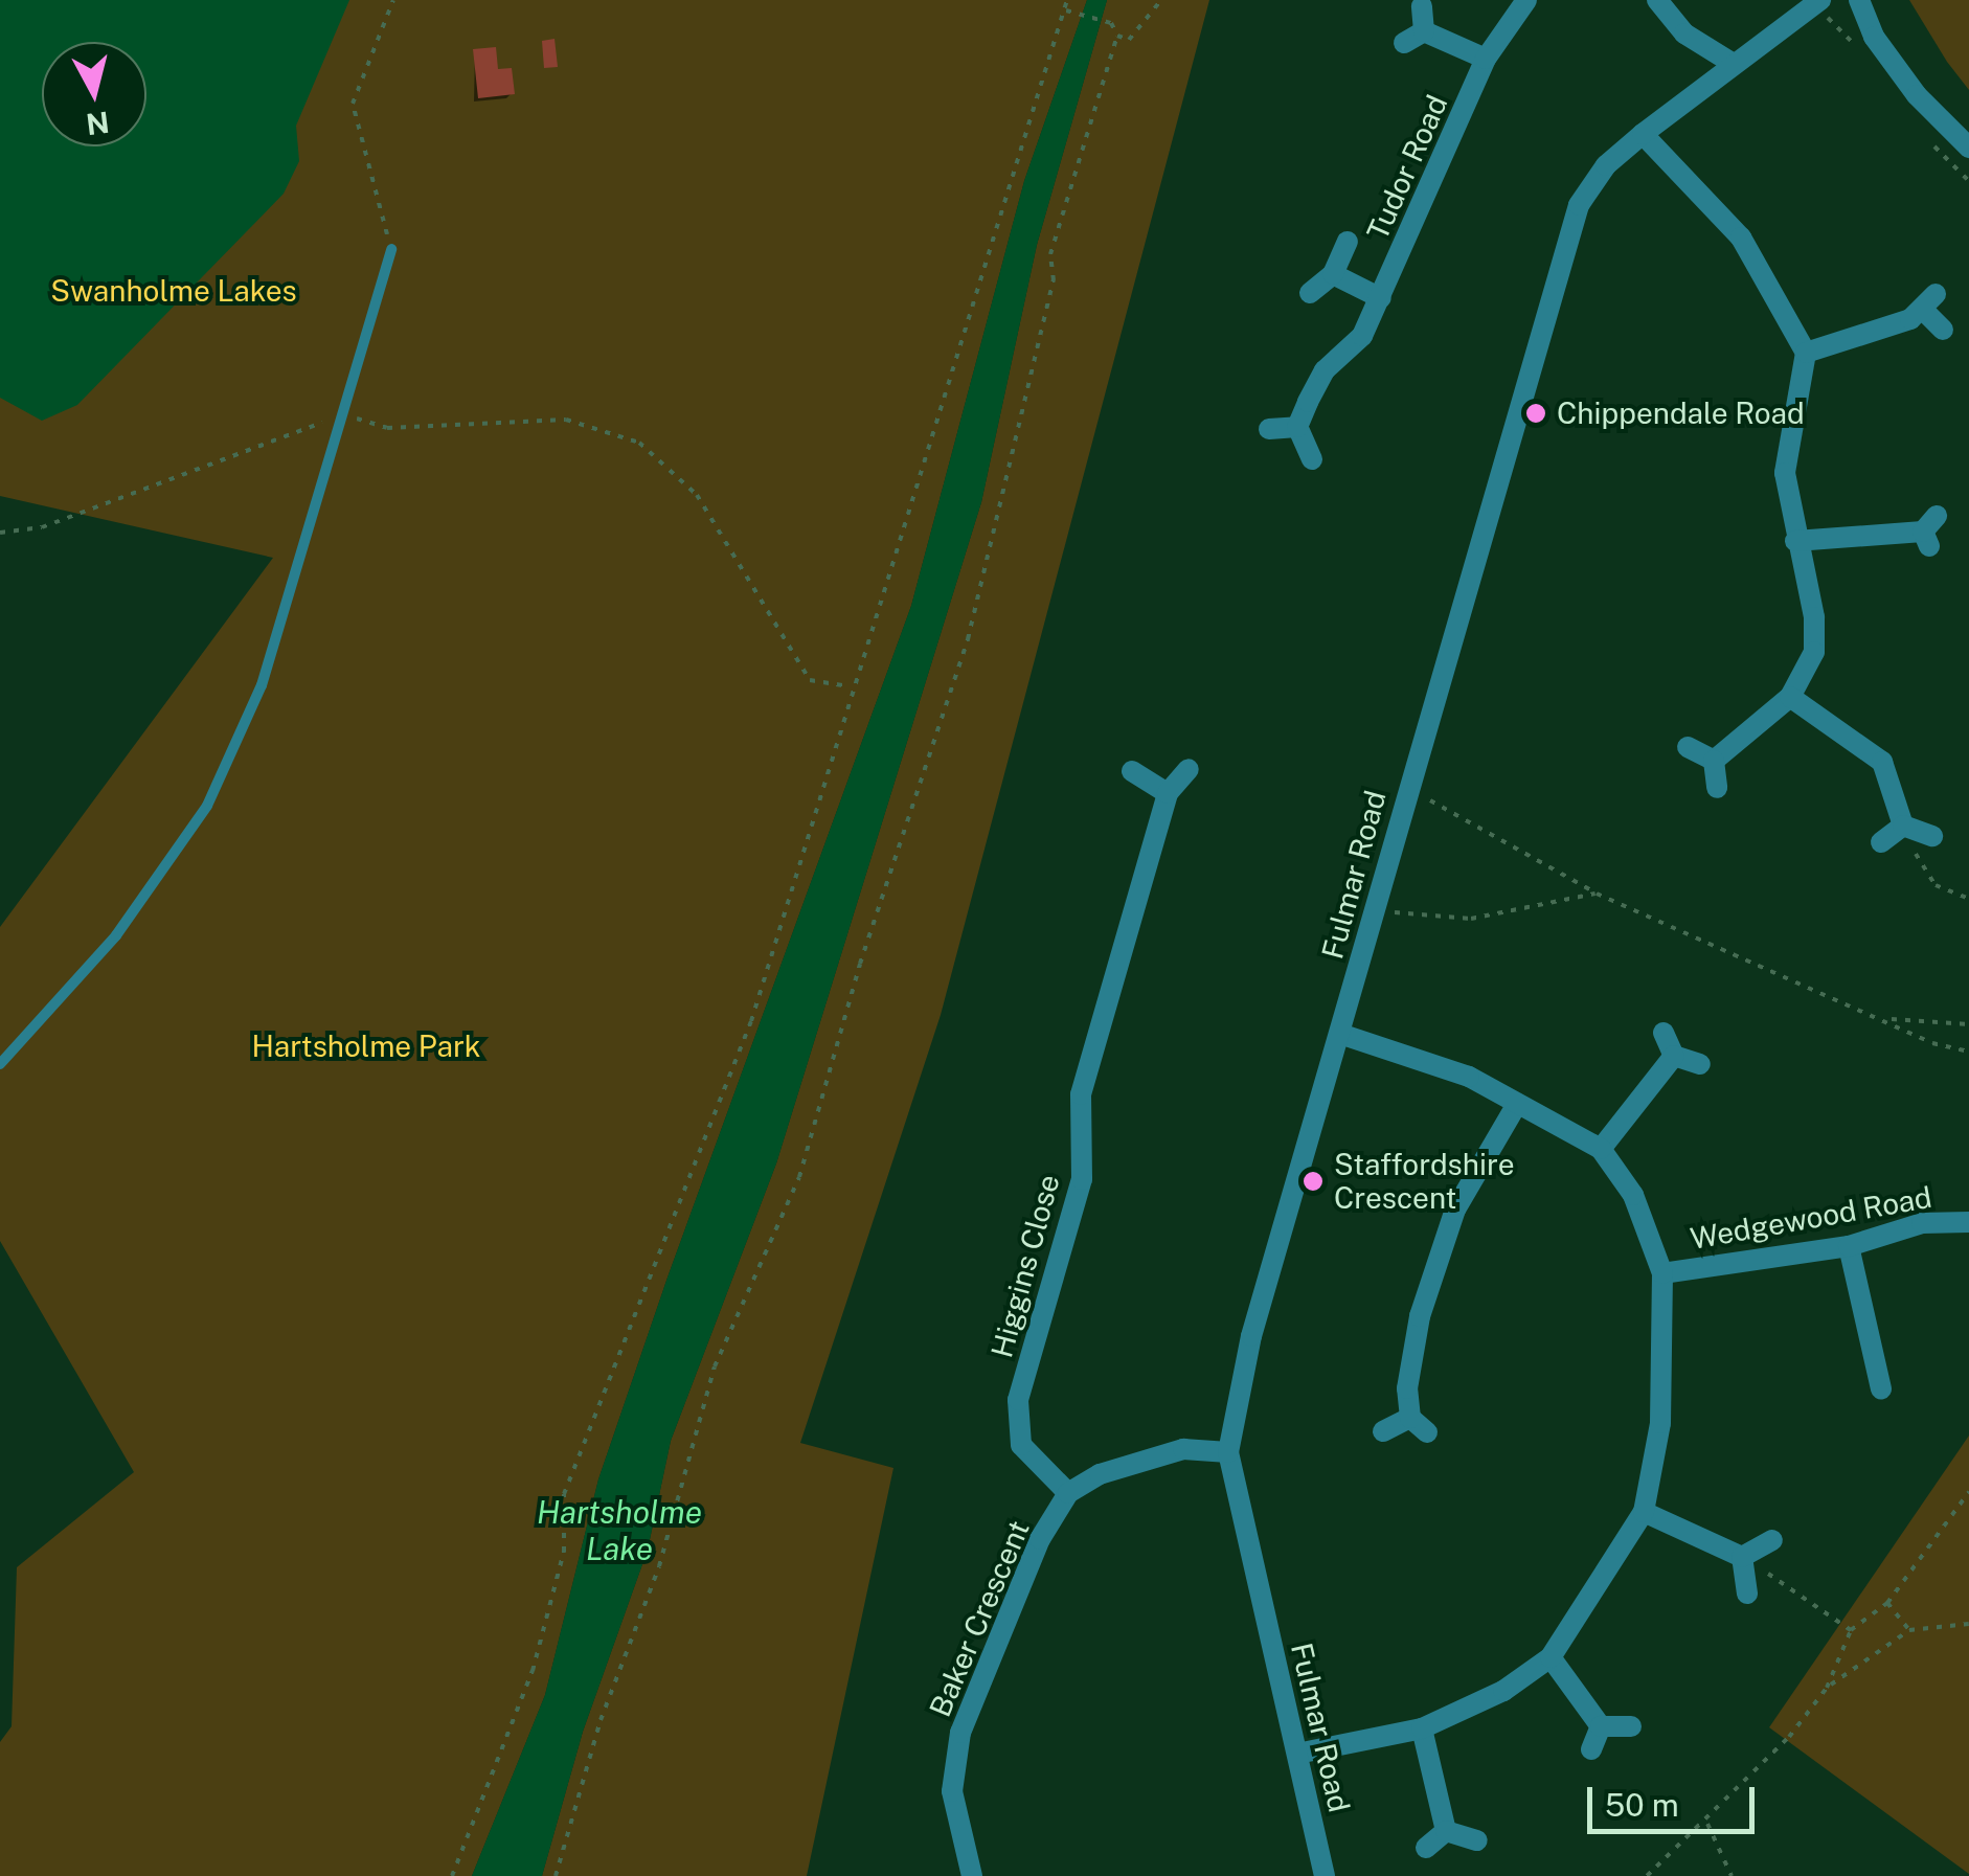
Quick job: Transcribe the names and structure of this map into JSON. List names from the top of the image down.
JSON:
{
  "streets": {
    "street": [
      "Tudor Road",
      "Fulmar Road",
      "Wedgewood Road",
      "Higgins Close",
      "Baker Crescent"
    ]
  },
  "crossings": [
    ["Higgins Close", "Baker Crescent"]
  ],
  "water": ["Hartsholme Lake"],
  "parks": ["Swanholme Lakes", "Hartsholme Park"],
  "places": ["Chippendale Road", "Staffordshire Crescent"],
  "scale_bar": "50 m",
  "north": "bottom"
}
